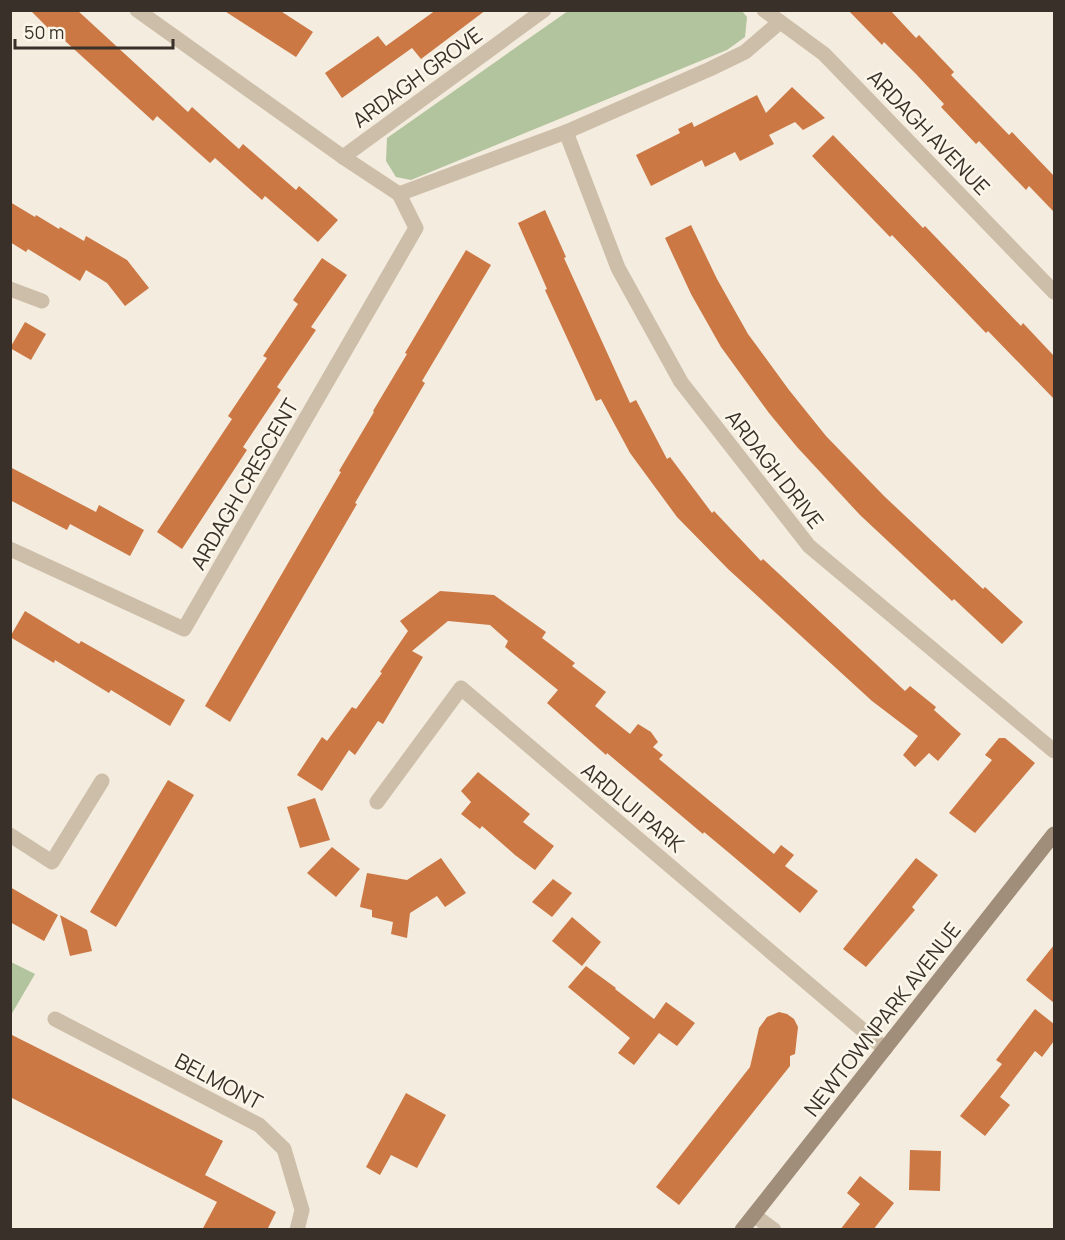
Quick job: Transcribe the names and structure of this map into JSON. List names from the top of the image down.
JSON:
{
  "streets": {
    "main road": ["NEWTOWNPARK AVENUE"],
    "street": [
      "ARDAGH GROVE",
      "ARDAGH AVENUE",
      "ARDAGH DRIVE",
      "ARDAGH CRESCENT",
      "ARDLUI PARK",
      "BELMONT"
    ]
  },
  "crossings": [
    ["ARDAGH GROVE", "ARDAGH CRESCENT"],
    ["ARDLUI PARK", "NEWTOWNPARK AVENUE"]
  ],
  "scale_bar": "50 m"
}
